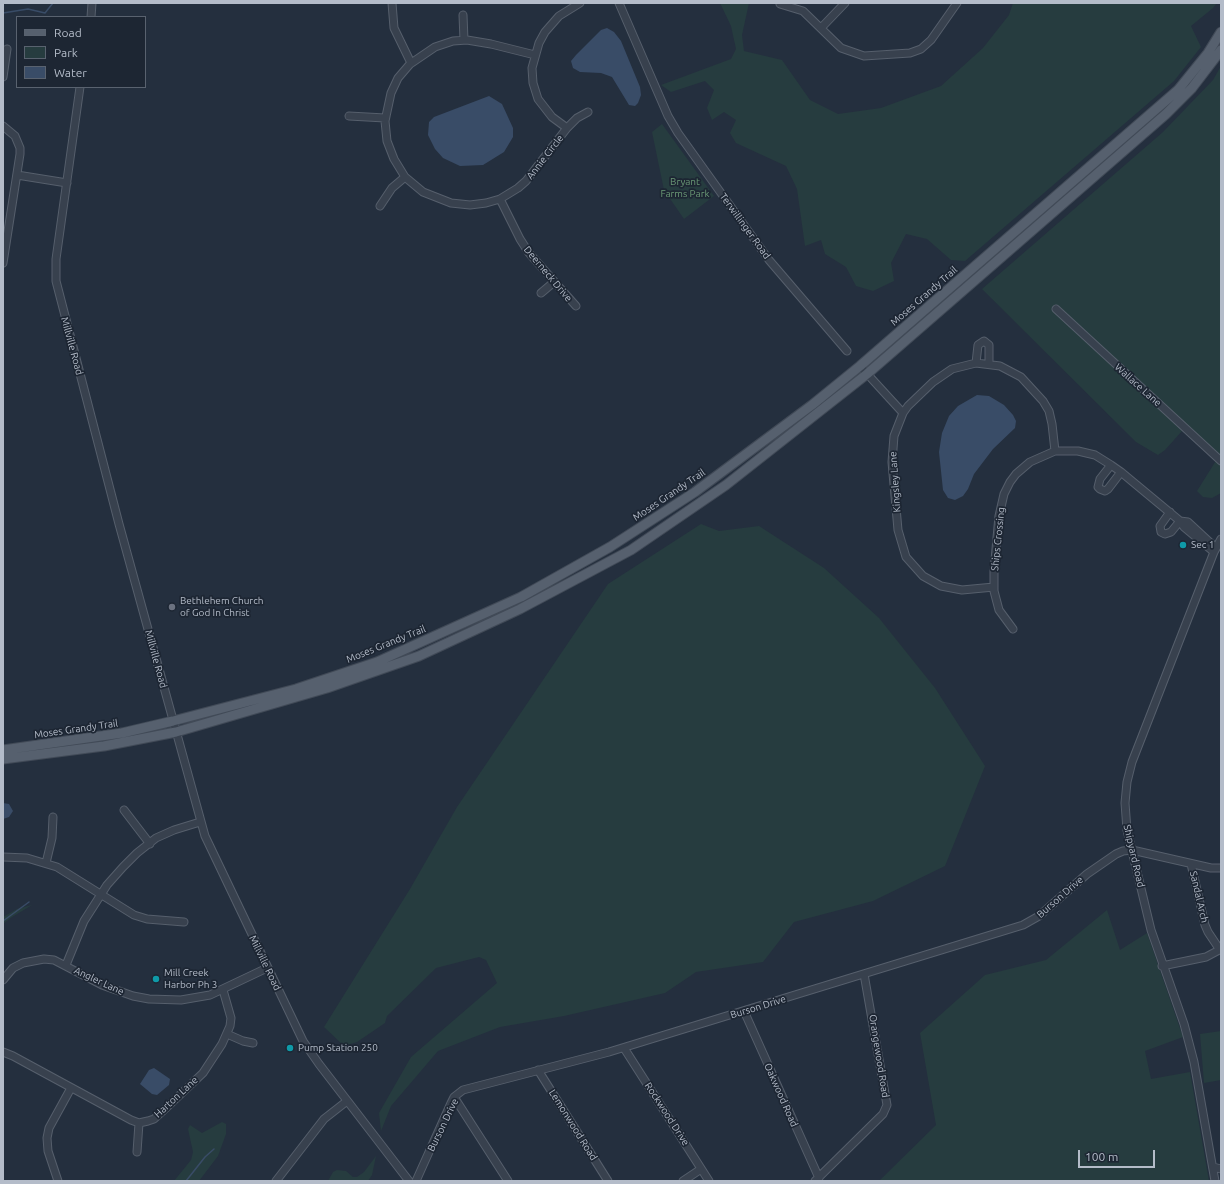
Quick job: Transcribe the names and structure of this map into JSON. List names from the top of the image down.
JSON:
{
  "streets": {
    "main road": ["Moses Grandy Trail"],
    "street": [
      "Annie Circle",
      "Terwillinger Road",
      "Deerneck Drive",
      "Millville Road",
      "Wallace Lane",
      "Kingsley Lane",
      "Ships Crossing",
      "Shipyard Road",
      "Burson Drive",
      "Sandal Arch",
      "Angler Lane",
      "Orangewood Road",
      "Oakwood Road",
      "Harton Lane",
      "Rockwood Drive",
      "Lemonwood Road"
    ]
  },
  "crossings": [
    ["Annie Circle", "Deerneck Drive"],
    ["Moses Grandy Trail", "Millville Road"],
    ["Millville Road", "Angler Lane"],
    ["Kingsley Lane", "Ships Crossing"],
    ["Ships Crossing", "Shipyard Road"],
    ["Shipyard Road", "Burson Drive"],
    ["Burson Drive", "Orangewood Road"],
    ["Burson Drive", "Oakwood Road"],
    ["Burson Drive", "Rockwood Drive"],
    ["Burson Drive", "Lemonwood Road"],
    ["Angler Lane", "Harton Lane"],
    ["Orangewood Road", "Oakwood Road"]
  ],
  "parks": ["Bryant Farms Park"],
  "places": [
    "Sec 1",
    "Bethlehem Church of God In Christ",
    "Mill Creek Harbor Ph 3",
    "Pump Station 250"
  ],
  "legend": ["Road", "Park", "Water"],
  "scale_bar": "100 m"
}
